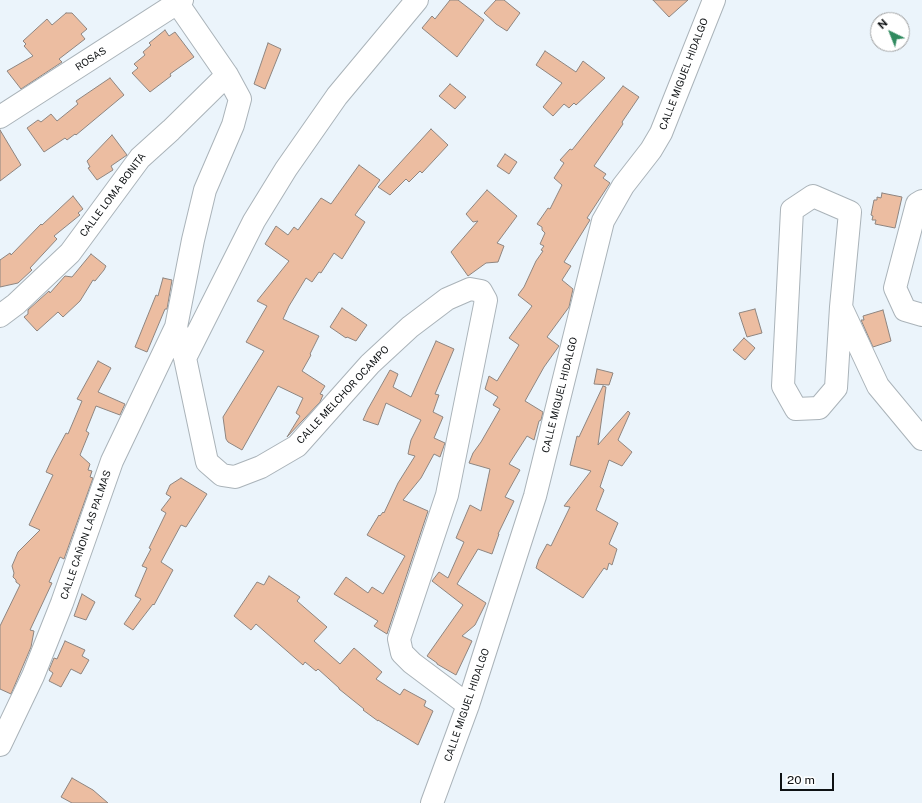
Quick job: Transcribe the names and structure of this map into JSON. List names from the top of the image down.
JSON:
{
  "streets": {
    "street": [
      "ROSAS",
      "CALLE MIGUEL HIDALGO",
      "CALLE LOMA BONITA",
      "CALLE MELCHOR OCAMPO",
      "CALLE CAÑON LAS PALMAS"
    ]
  },
  "crossings": [
    ["ROSAS", "CALLE MELCHOR OCAMPO"],
    ["CALLE MIGUEL HIDALGO", "CALLE MELCHOR OCAMPO"],
    ["CALLE LOMA BONITA", "CALLE MELCHOR OCAMPO"],
    ["CALLE MELCHOR OCAMPO", "CALLE CAÑON LAS PALMAS"]
  ],
  "scale_bar": "20 m",
  "north": "top left"
}
